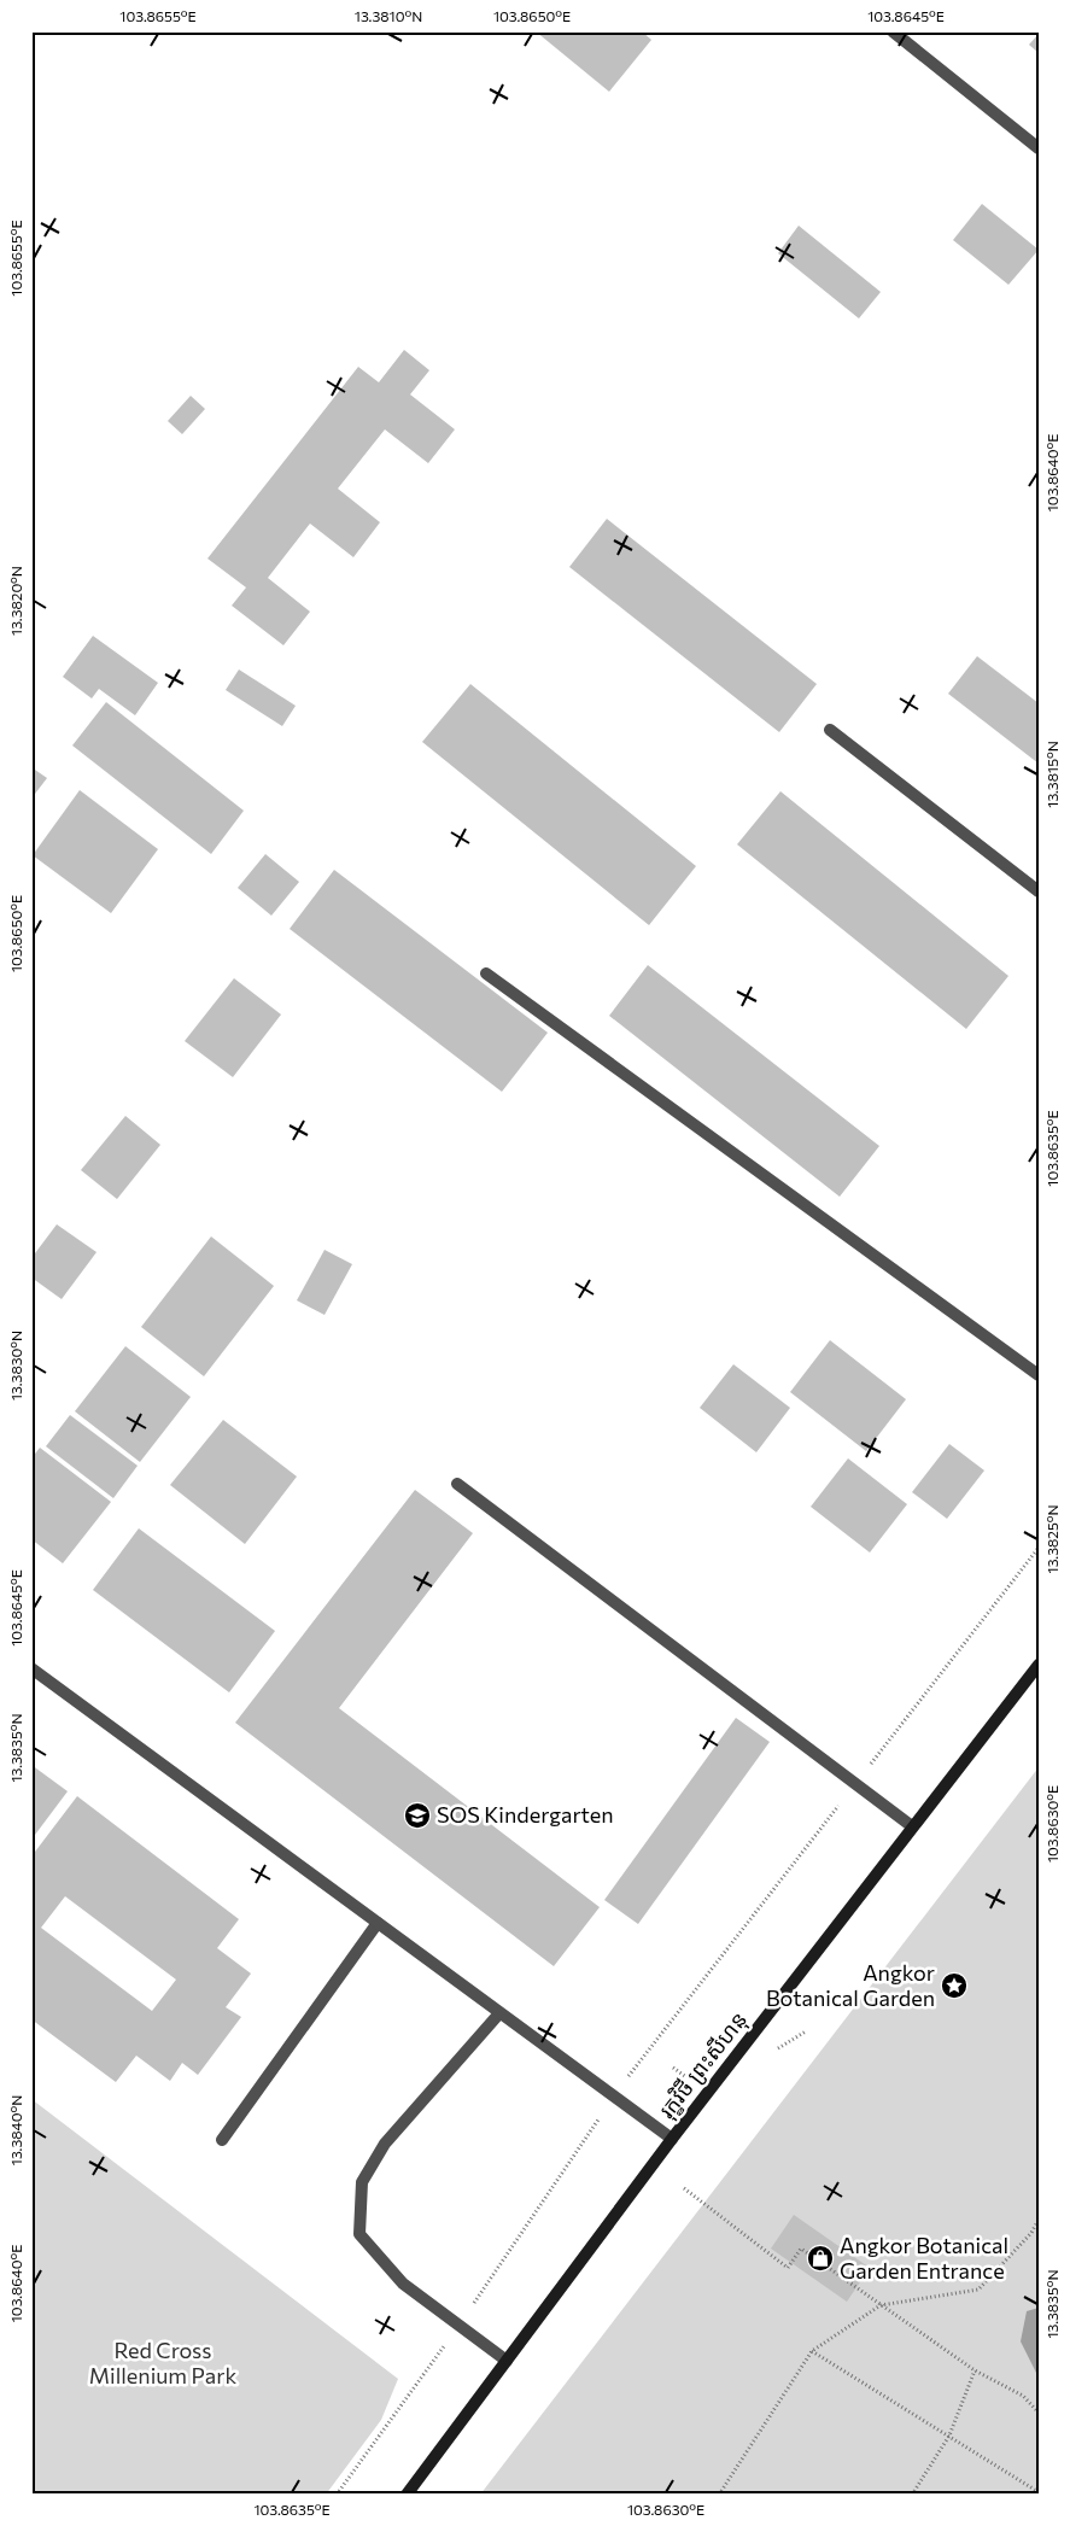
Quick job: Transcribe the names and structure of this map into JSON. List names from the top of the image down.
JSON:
{
  "streets": {
    "street": ["រុក្ខវិថី ព្រះសីហនុ"]
  },
  "parks": ["Red Cross Millenium Park"],
  "places": {
    "school or university": ["SOS Kindergarten"],
    "place": ["Angkor Botanical Garden"],
    "shop": ["Angkor Botanical Garden Entrance"]
  },
  "coordinates": [
    "103.8655°E",
    "13.3810°N",
    "103.8650°E",
    "103.8645°E",
    "103.8640°E",
    "13.3820°N",
    "13.3815°N",
    "103.8635°E",
    "13.3830°N",
    "13.3825°N",
    "13.3835°N",
    "103.8630°E",
    "13.3840°N"
  ]
}
